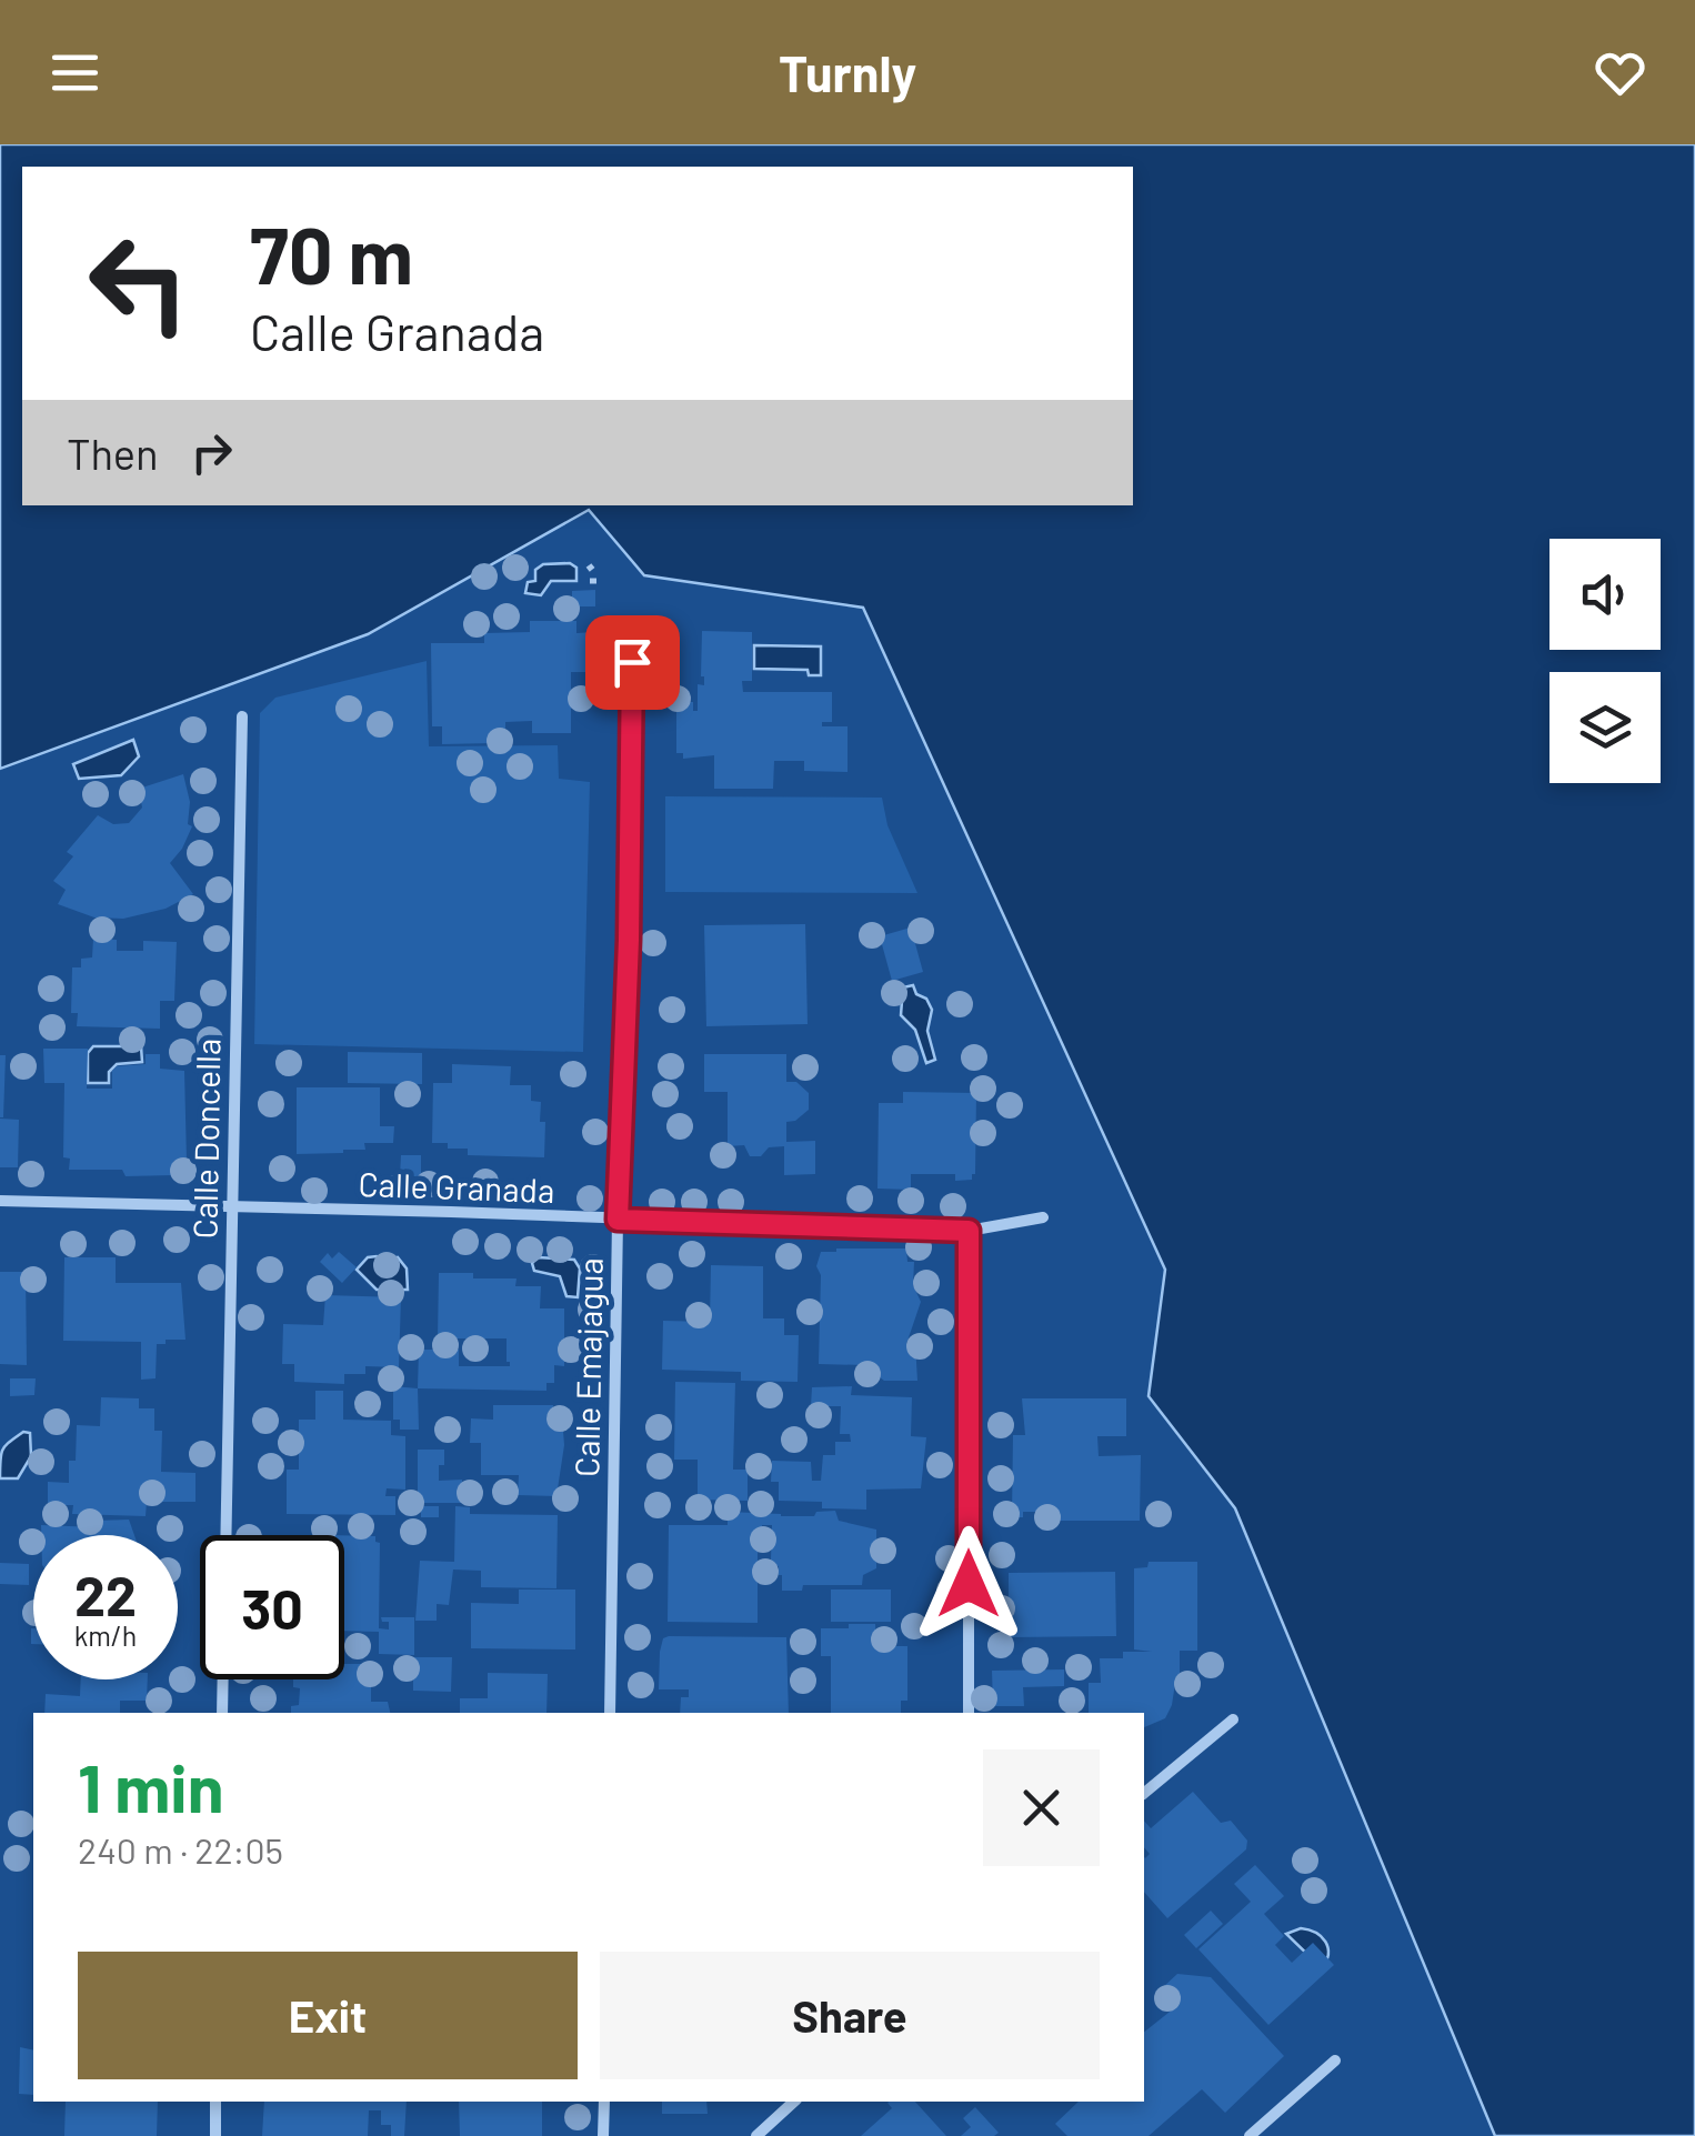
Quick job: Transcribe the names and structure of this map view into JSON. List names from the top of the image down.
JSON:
{
  "streets": {
    "street": ["Calle Doncella", "Calle Granada", "Calle Emajagua"]
  },
  "crossings": [
    ["Calle Doncella", "Calle Granada"],
    ["Calle Granada", "Calle Emajagua"]
  ],
  "page": {
    "header": "Turnly",
    "turn": ["70 m", "Calle Granada"],
    "then": "Then",
    "speed": "22 km/h",
    "limit": "30",
    "heading": ["1 min", "240 m · 22:05"],
    "buttons": ["Exit", "Share"]
  }
}
